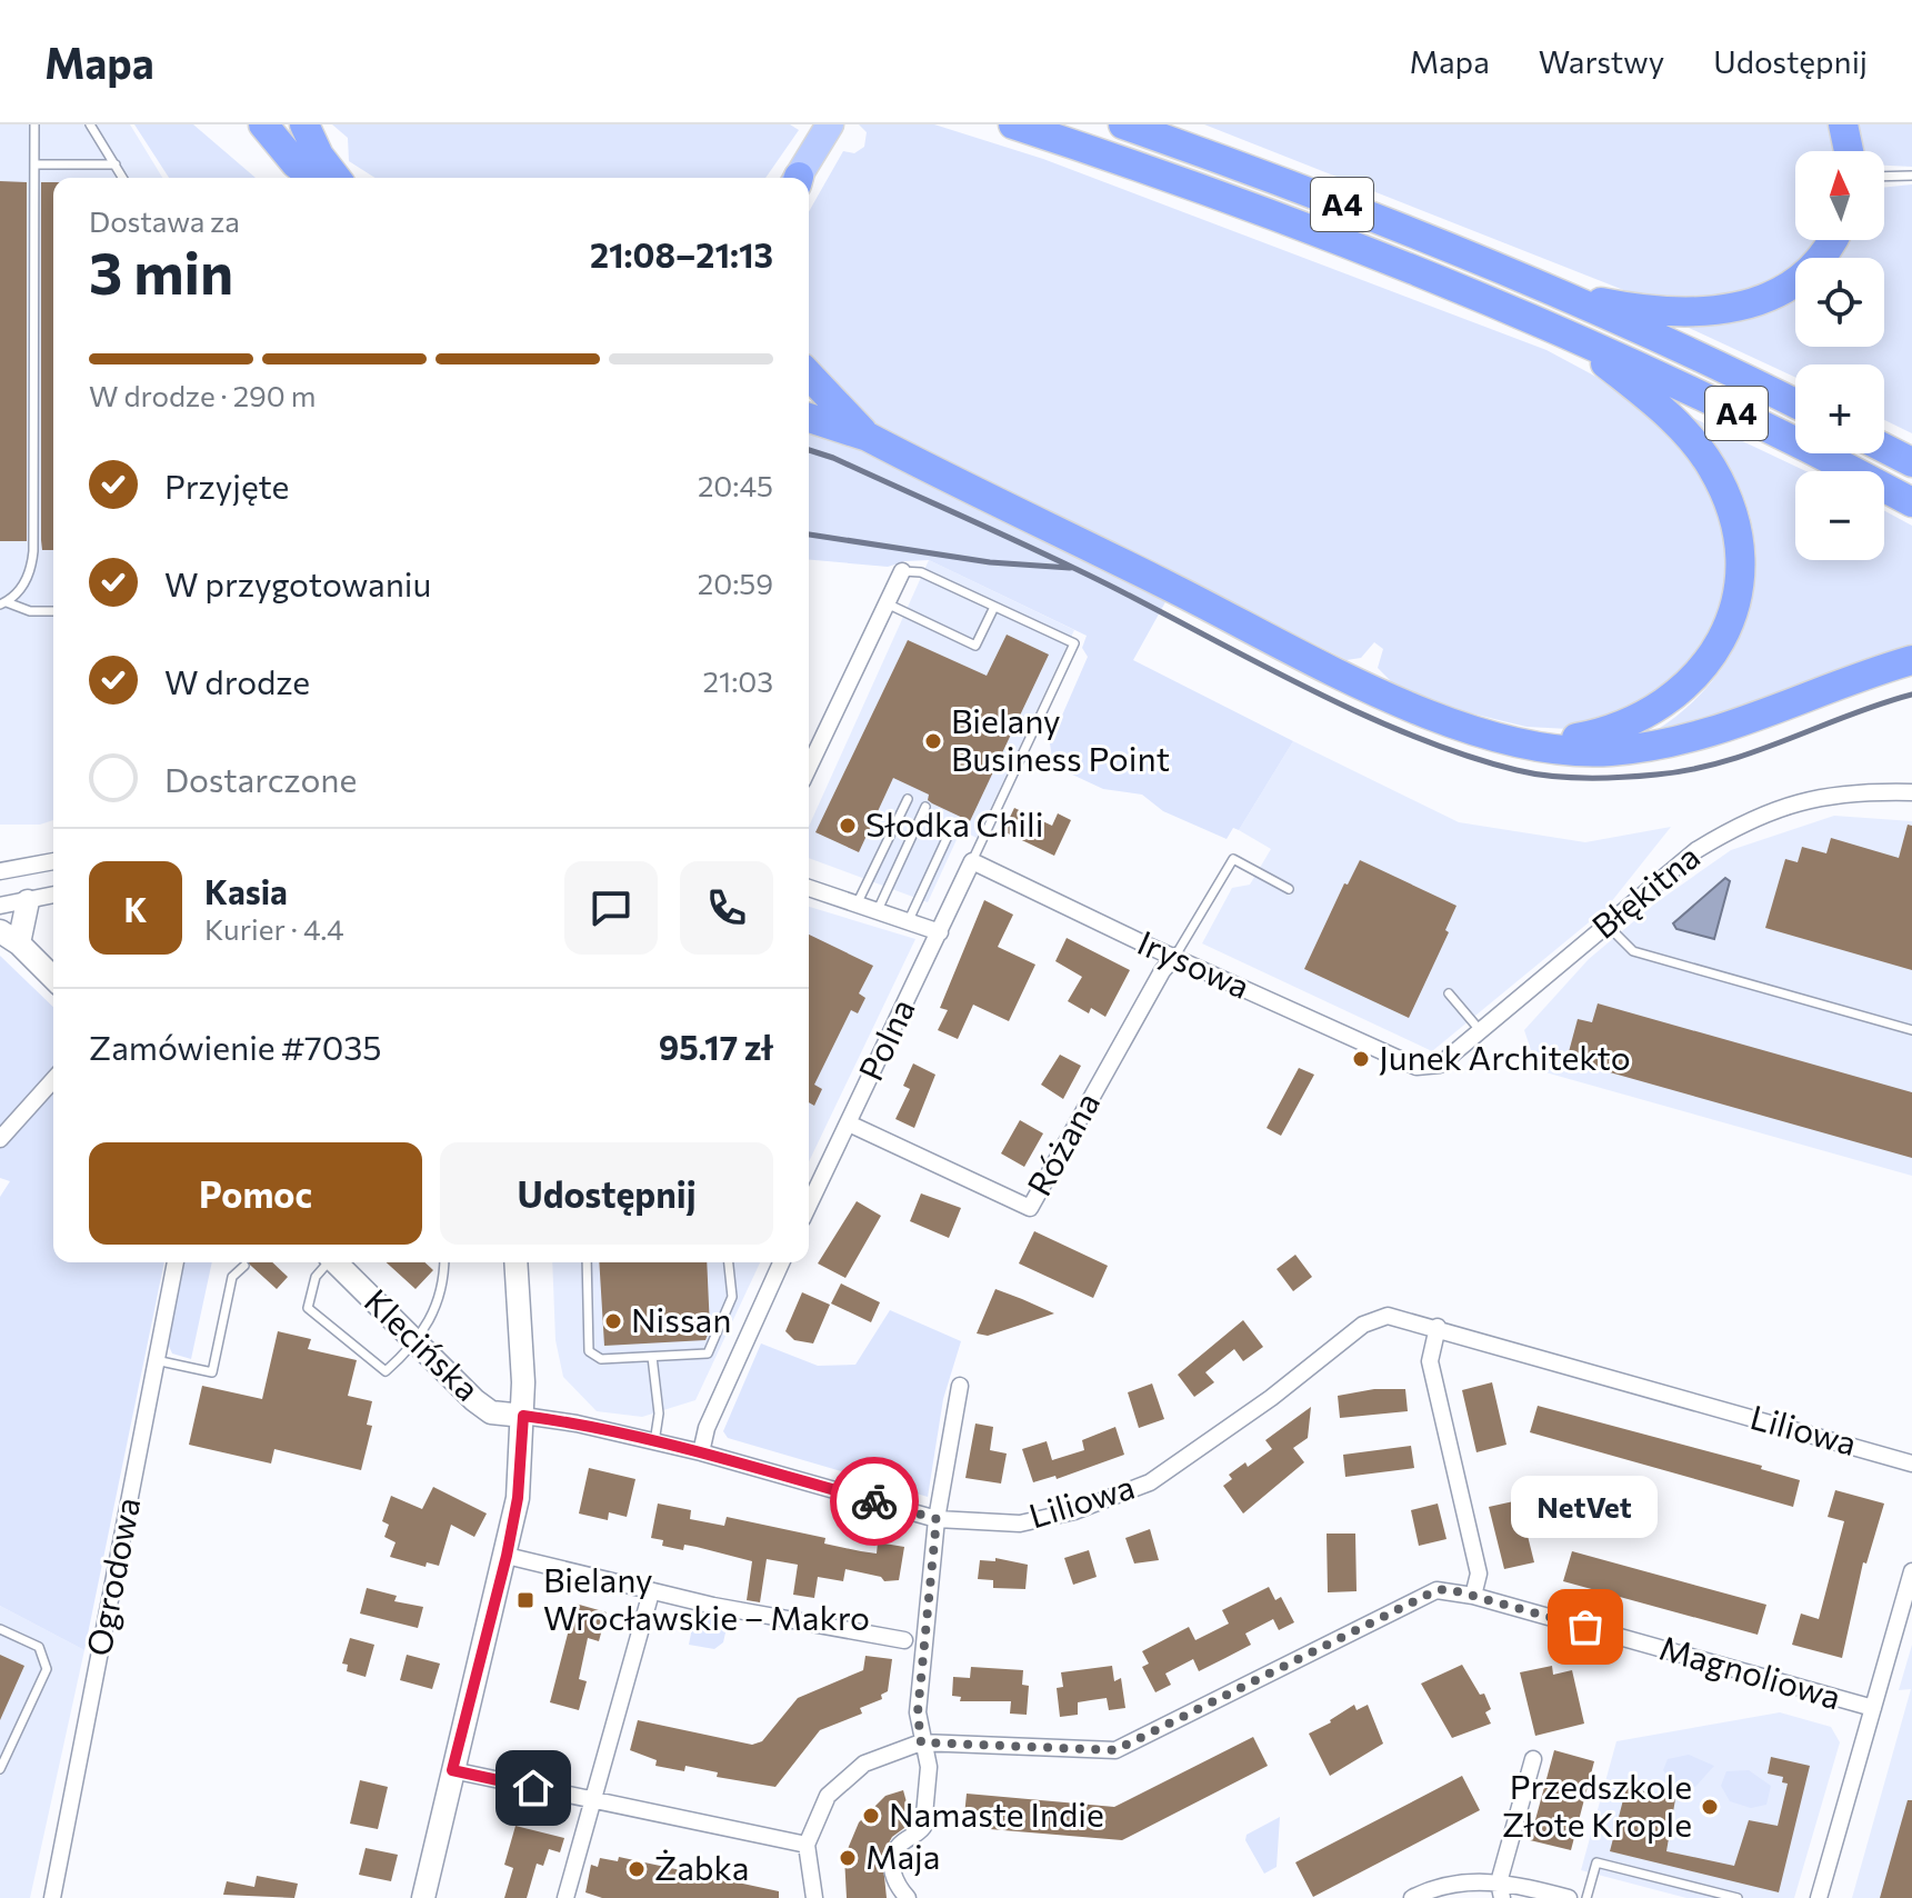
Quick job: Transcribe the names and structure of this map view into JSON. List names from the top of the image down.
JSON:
{
  "streets": {
    "highway": ["А4", "A4"],
    "main road": ["Klecińska"],
    "street": [
      "Błękitna",
      "Irysowa",
      "Polna",
      "Różana",
      "Liliowa",
      "Ogrodowa",
      "Magnoliowa"
    ]
  },
  "crossings": [
    ["А4", "A4"],
    ["Błękitna", "Irysowa"],
    ["Irysowa", "Polna"],
    ["Irysowa", "Różana"],
    ["Polna", "Różana"],
    ["Klecińska", "Liliowa"]
  ],
  "places": {
    "other": [
      "Bielany Business Point",
      "Słodka Chili",
      "Junek Architekto",
      "Nissan",
      "NetVet",
      "Przedszkole Złote Krople",
      "Namaste Indie",
      "Maja",
      "Żabka"
    ],
    "transit": ["Bielany Wrocławskie – Makro"]
  },
  "north": "top",
  "page": {
    "header": "Mapa",
    "nav": ["Mapa", "Warstwy", "Udostępnij"],
    "map_buttons": ["+", "−"],
    "heading": ["3 min", "Dostawa za", "21:08–21:13"],
    "panel": [
      "Kasia",
      "Kurier · 4.4",
      "Zamówienie #7035",
      "95.17 zł"
    ],
    "bar": "W drodze · 290 m",
    "list": [
      ["Przyjęte", "20:45"],
      ["W przygotowaniu", "20:59"],
      ["W drodze", "21:03"],
      "Dostarczone"
    ],
    "round": "K",
    "buttons": ["Pomoc", "Udostępnij"],
    "bubble": "NetVet"
  }
}
